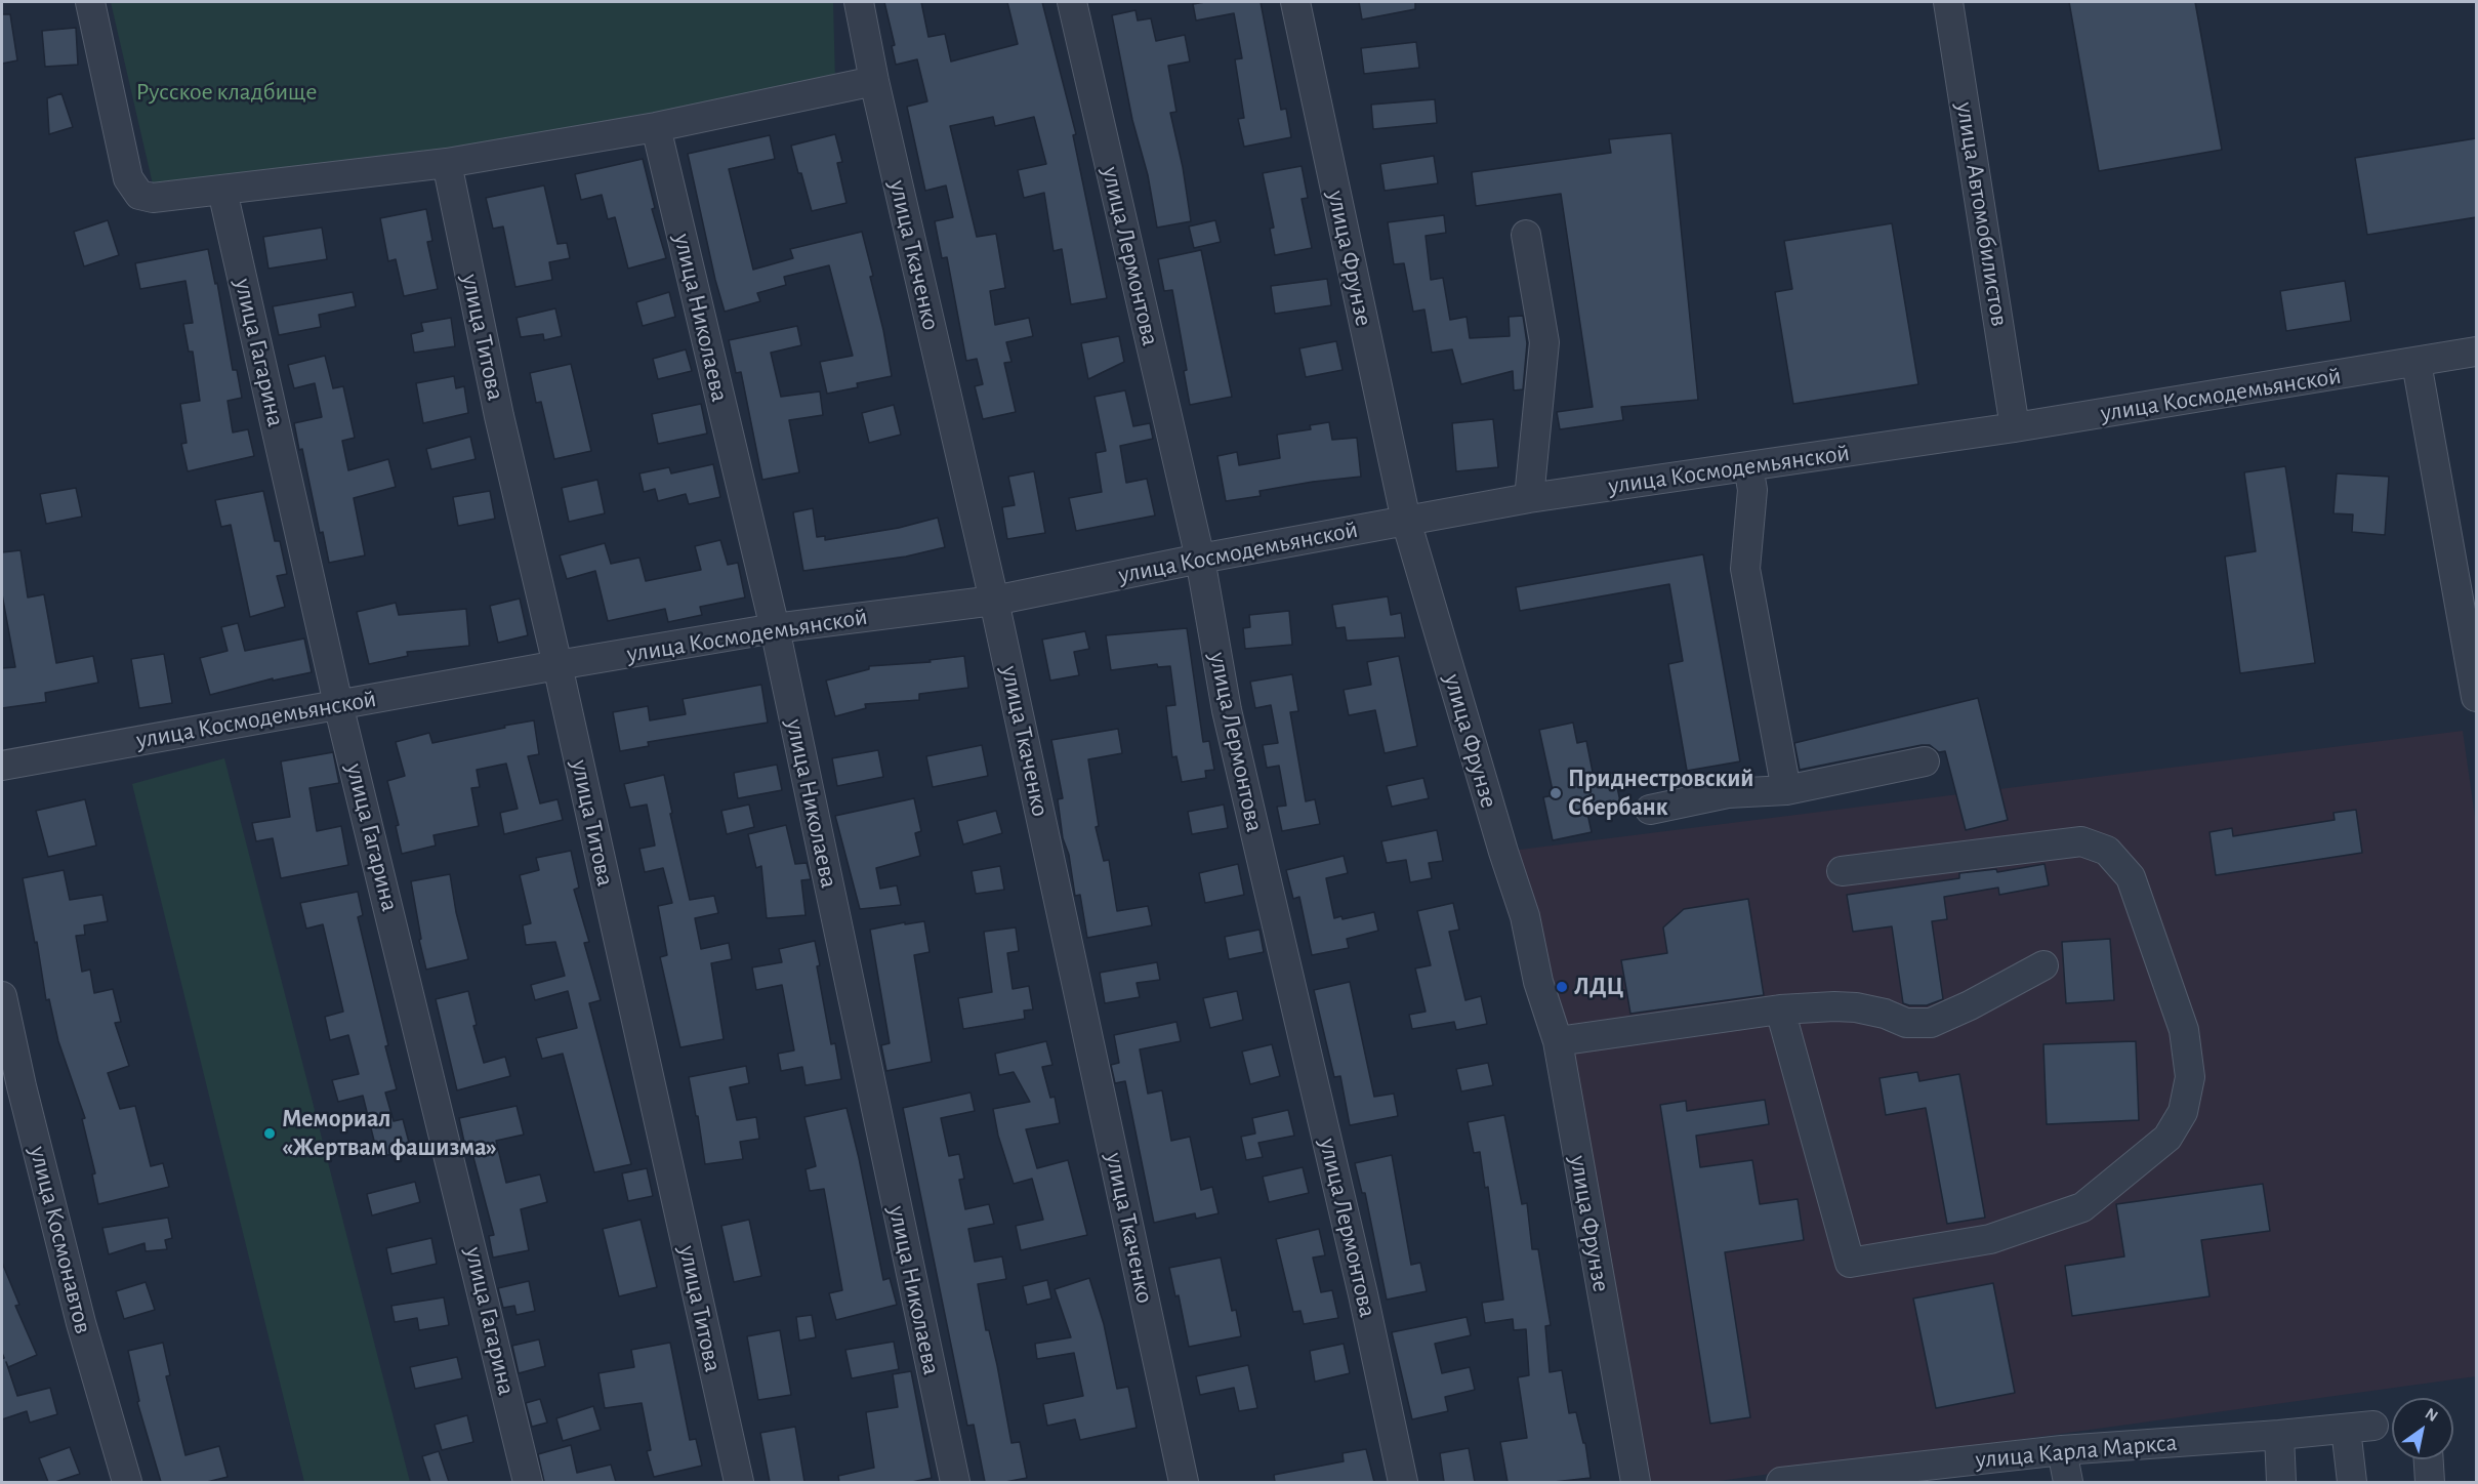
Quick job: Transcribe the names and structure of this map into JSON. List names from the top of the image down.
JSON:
{
  "streets": {
    "street": [
      "улица Автомобилистов",
      "улица Ткаченко",
      "улица Лермонтова",
      "улица Фрунзе",
      "улица Николаева",
      "улица Титова",
      "улица Гагарина",
      "улица Космодемьянской",
      "улица Космонавтов",
      "улица Карла Маркса"
    ]
  },
  "crossings": [
    ["улица Автомобилистов", "улица Космодемьянской"],
    ["улица Ткаченко", "улица Космодемьянской"],
    ["улица Лермонтова", "улица Космодемьянской"],
    ["улица Фрунзе", "улица Космодемьянской"],
    ["улица Николаева", "улица Космодемьянской"],
    ["улица Титова", "улица Космодемьянской"],
    ["улица Гагарина", "улица Космодемьянской"]
  ],
  "parks": ["Русское кладбище"],
  "places": ["Приднестровский Сбербанк", "ЛДЦ", "Мемориал «Жертвам фашизма»"],
  "north": "top right"
}
